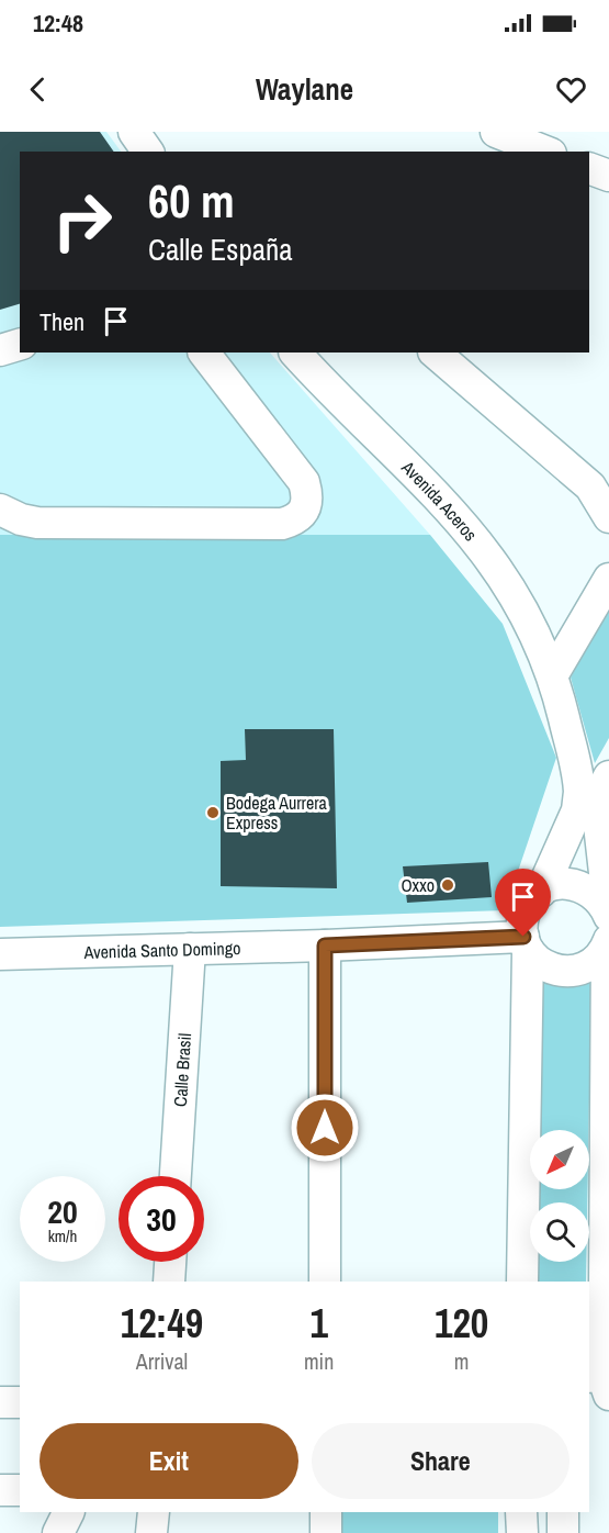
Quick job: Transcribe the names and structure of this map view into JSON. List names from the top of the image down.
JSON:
{
  "streets": {
    "street": ["Avenida Aceros", "Avenida Santo Domingo", "Calle Brasil"]
  },
  "crossings": [
    ["Avenida Aceros", "Avenida Santo Domingo"],
    ["Avenida Santo Domingo", "Calle Brasil"]
  ],
  "places": ["Bodega Aurrera Express", "Oxxo"],
  "north": "bottom left",
  "page": {
    "status": "12:48",
    "header": "Waylane",
    "turn": ["60 m", "Calle España"],
    "then": "Then",
    "speed": "20 km/h",
    "limit": "30",
    "eta": [
      "12:49",
      "Arrival",
      "1",
      "min",
      "120",
      "m"
    ],
    "buttons": ["Exit", "Share"]
  }
}
